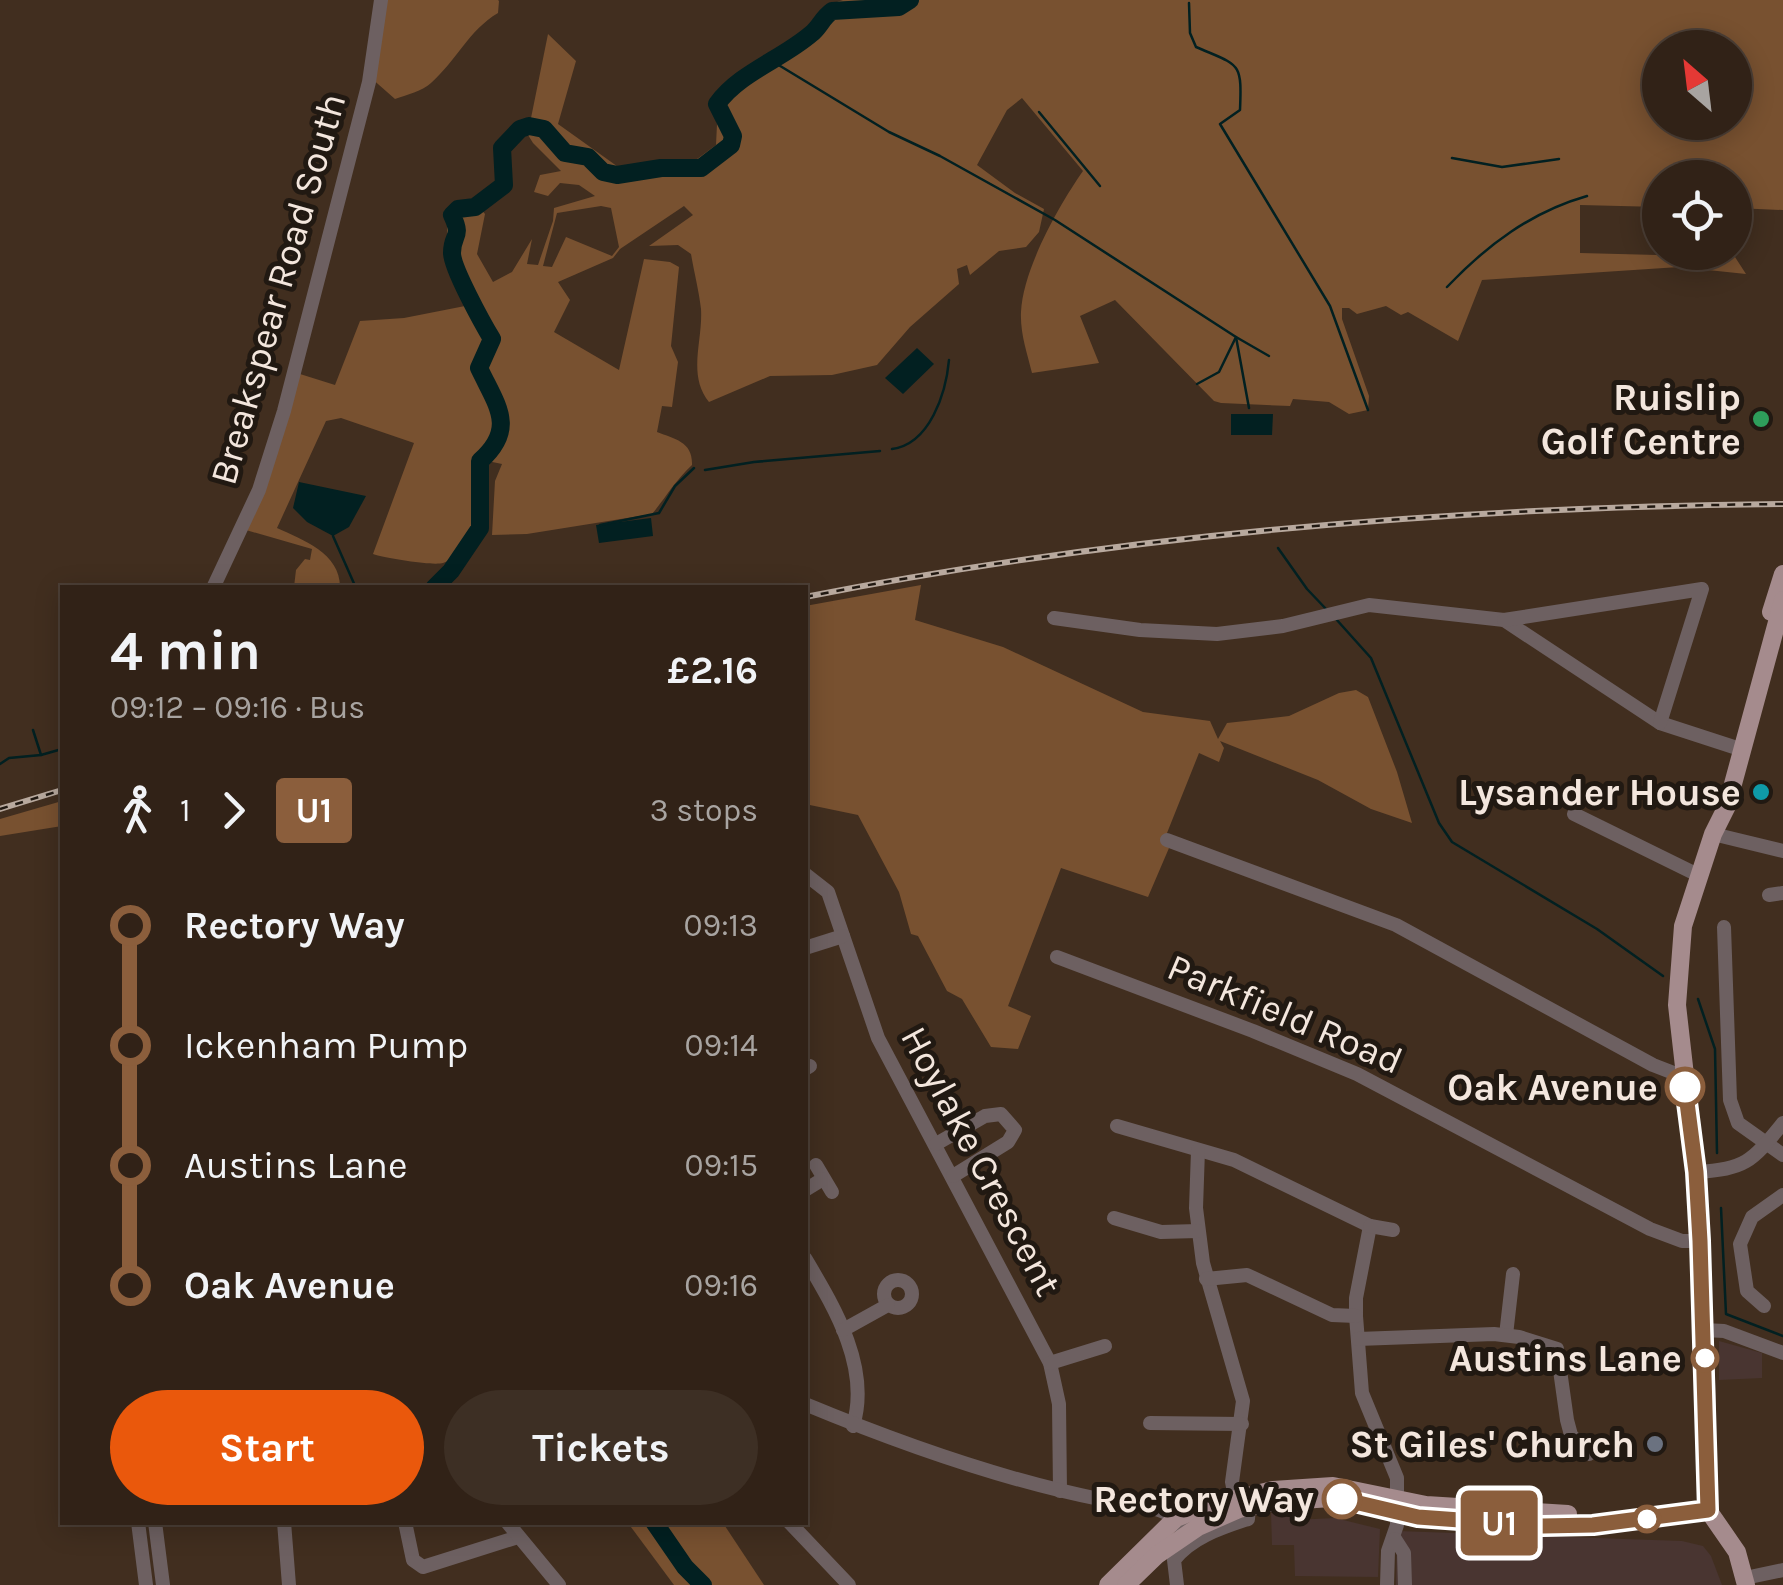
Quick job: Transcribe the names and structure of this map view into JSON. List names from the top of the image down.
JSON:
{
  "streets": {
    "street": ["Breakspear Road South", "Parkfield Road", "Hoylake Crescent"]
  },
  "places": [
    "Ruislip Golf Centre",
    "Lysander House",
    "Oak Avenue",
    "Austins Lane",
    "St Giles' Church",
    "Rectory Way"
  ],
  "lines": ["bus line U1"],
  "north": "top left",
  "page": {
    "on_map": "U1",
    "heading": ["4 min", "09:12 – 09:16 · Bus", "£2.16"],
    "legs": ["1", "U1", "3 stops"],
    "list": [
      {
        "name": "Rectory Way",
        "value": "09:13"
      },
      {
        "name": "Ickenham Pump",
        "value": "09:14"
      },
      {
        "name": "Austins Lane",
        "value": "09:15"
      },
      {
        "name": "Oak Avenue",
        "value": "09:16"
      }
    ],
    "buttons": ["Start", "Tickets"]
  }
}
